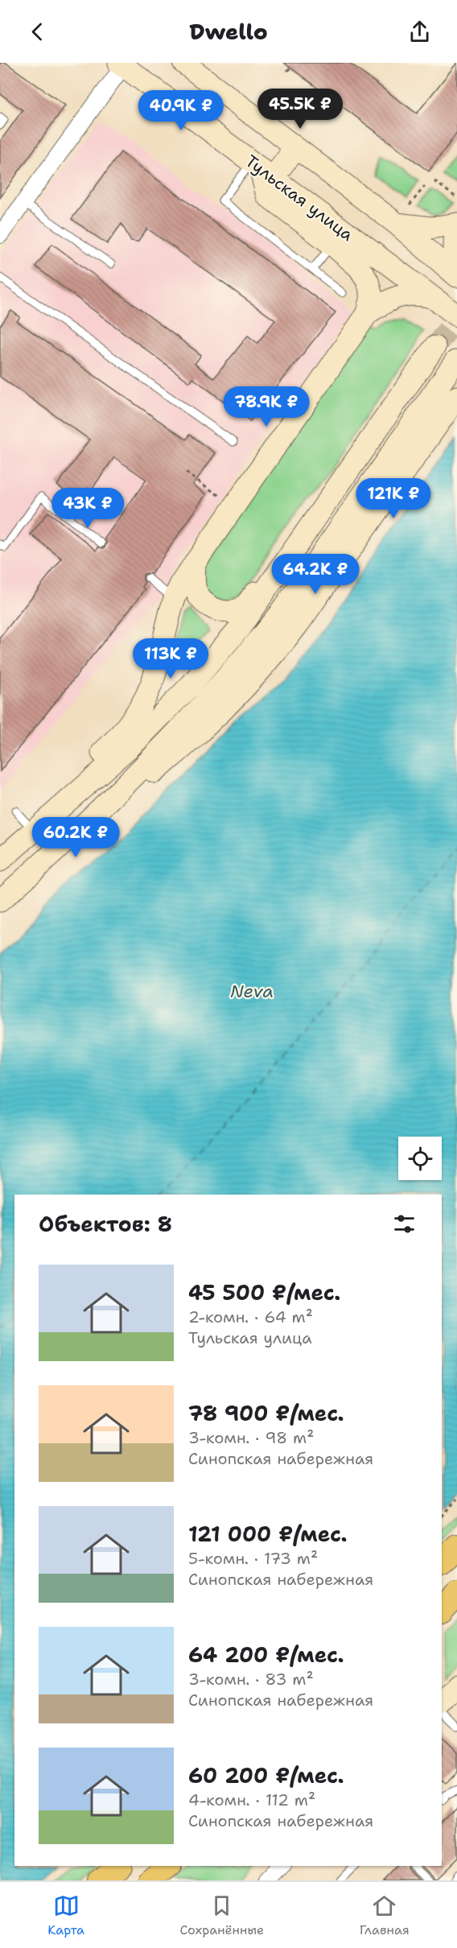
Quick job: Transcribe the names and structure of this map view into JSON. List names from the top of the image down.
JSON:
{
  "streets": {
    "main road": ["Тульская улица"]
  },
  "water": ["Neva"],
  "page": {
    "header": "Dwello",
    "price": [
      "45.5K ₽",
      "40.9K ₽",
      "78.9K ₽",
      "121K ₽",
      "43K ₽",
      "64.2K ₽",
      "113K ₽",
      "60.2K ₽"
    ],
    "heading": "Объектов: 8",
    "list": [
      {
        "name": "45 500 ₽/мес.",
        "note": "2-комн. · 64 m² · Тульская улица"
      },
      {
        "name": "78 900 ₽/мес.",
        "note": "3-комн. · 98 m² · Синопская набережная"
      },
      {
        "name": "121 000 ₽/мес.",
        "note": "5-комн. · 173 m² · Синопская набережная"
      },
      {
        "name": "64 200 ₽/мес.",
        "note": "3-комн. · 83 m² · Синопская набережная"
      },
      {
        "name": "60 200 ₽/мес.",
        "note": "4-комн. · 112 m² · Синопская набережная"
      }
    ],
    "tabs": ["Карта", "Сохранённые", "Главная"]
  }
}
